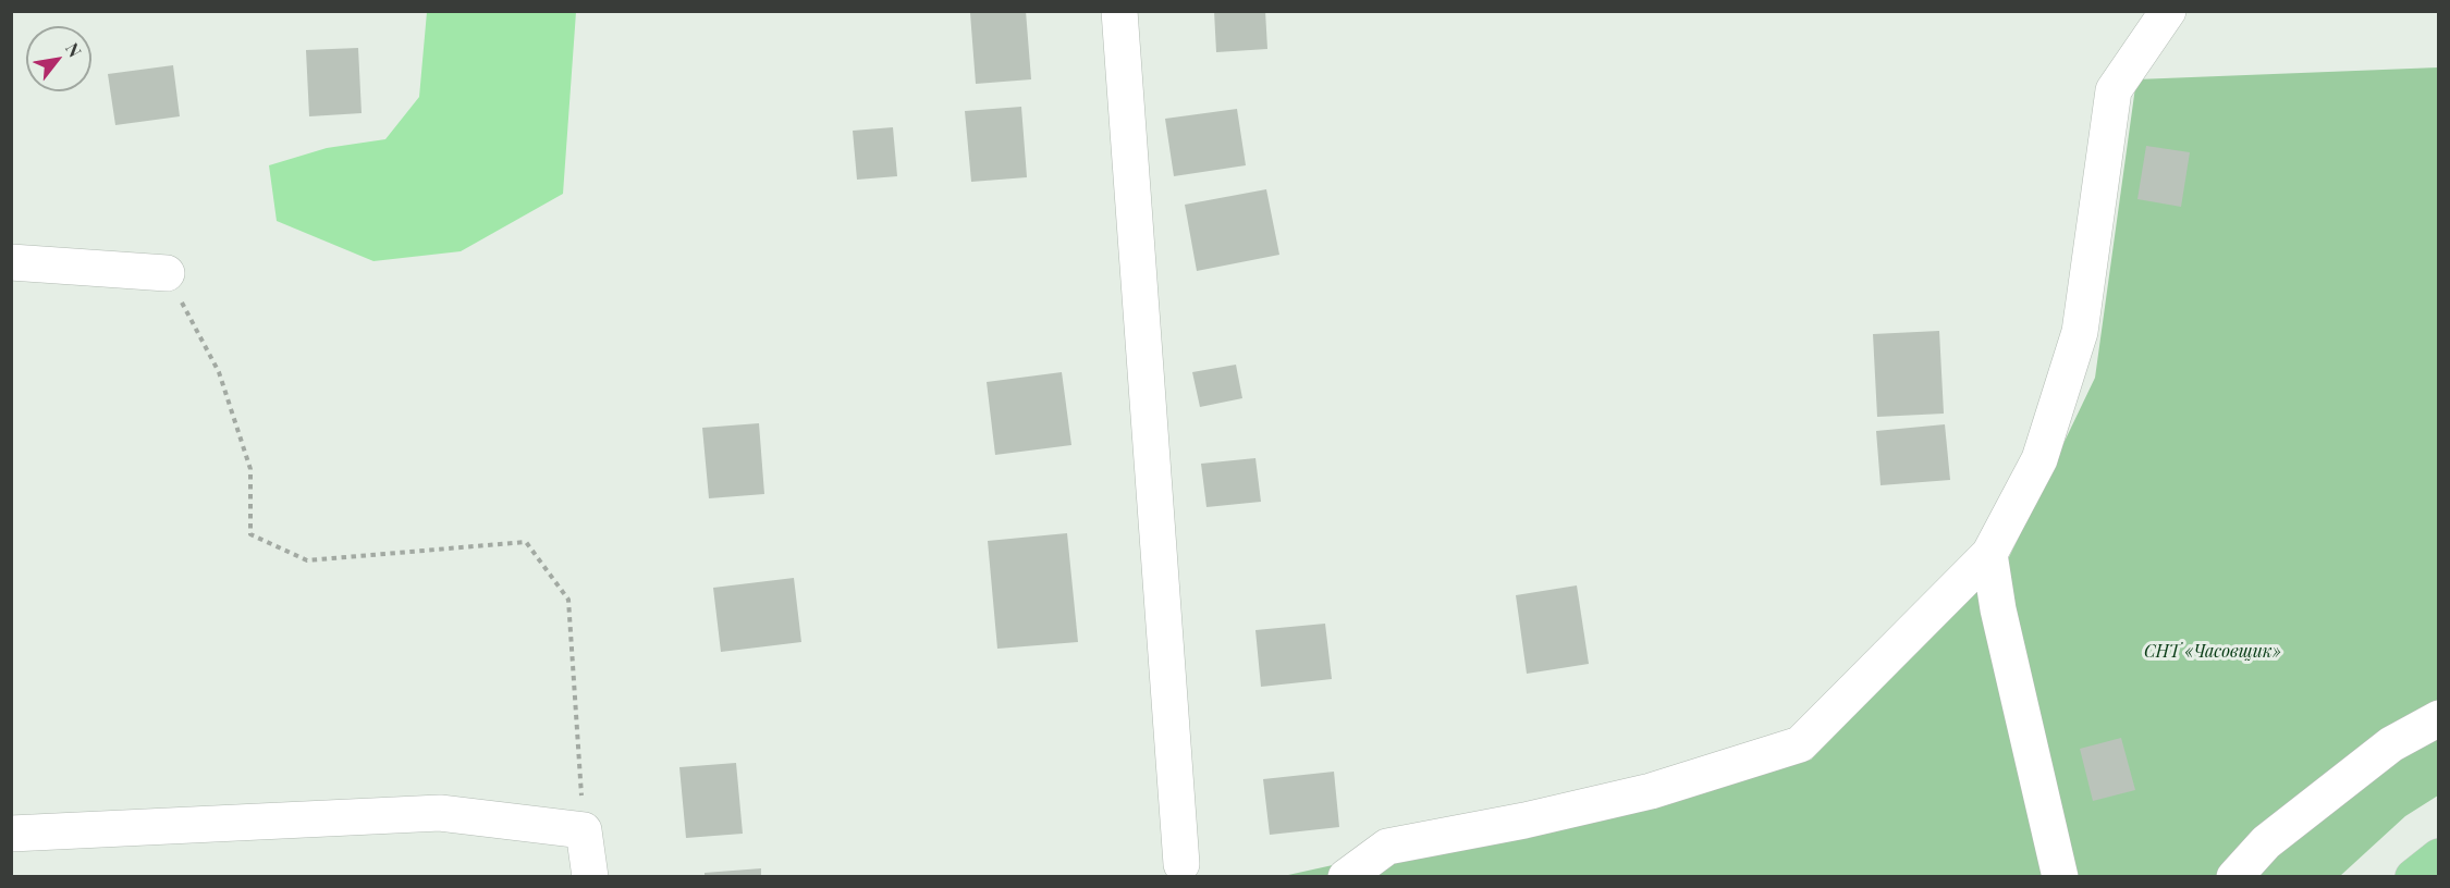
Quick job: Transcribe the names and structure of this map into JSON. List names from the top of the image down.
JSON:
{
  "parks": ["СНТ «Часовщик»"],
  "north": "top right"
}
